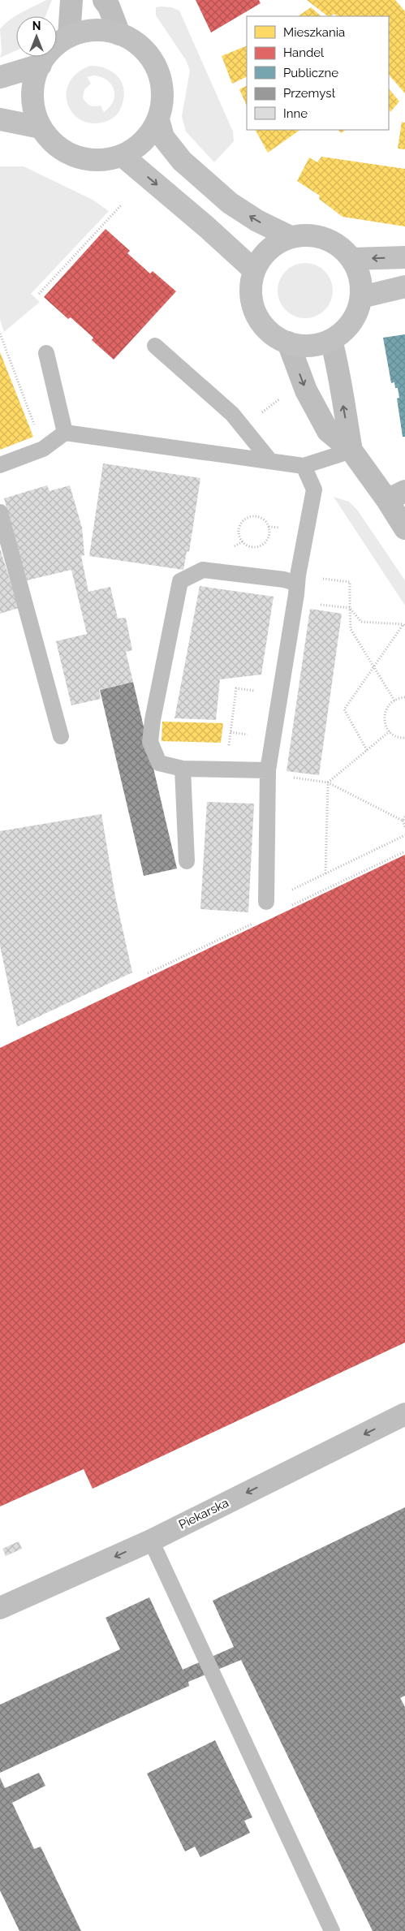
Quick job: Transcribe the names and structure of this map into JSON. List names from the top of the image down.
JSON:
{
  "streets": {
    "street": ["Piekarska"]
  },
  "one_way": ["Piekarska"],
  "legend": [
    "Mieszkania",
    "Handel",
    "Publiczne",
    "Przemysł",
    "Inne"
  ],
  "north": "top"
}
